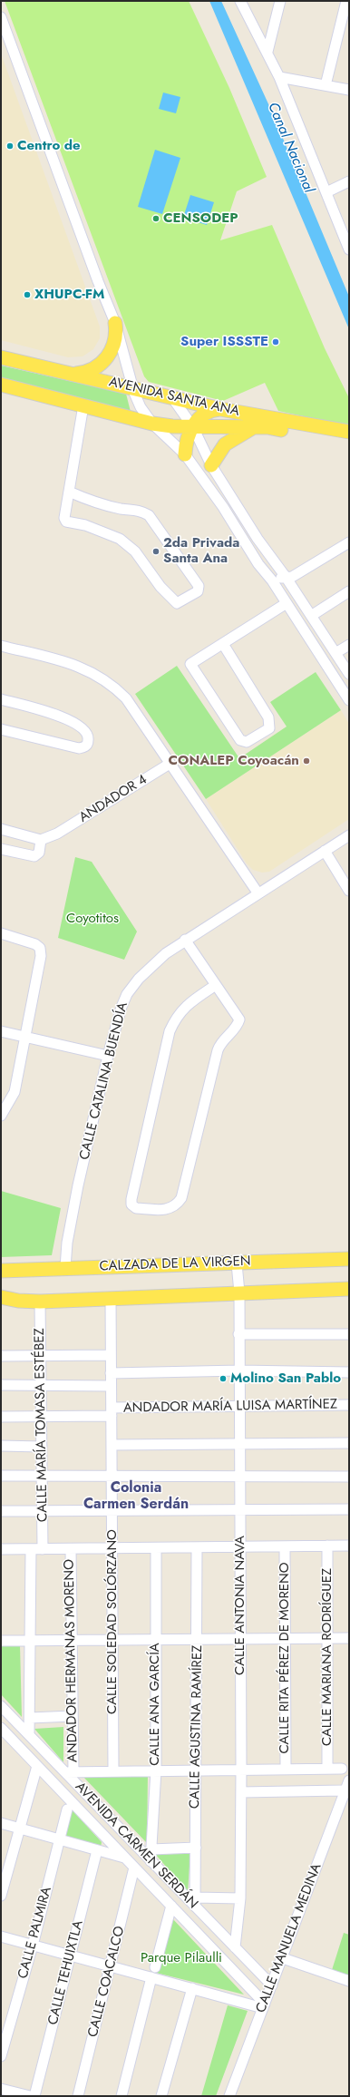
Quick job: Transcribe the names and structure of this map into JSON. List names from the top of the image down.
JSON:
{
  "streets": {
    "main road": ["AVENIDA SANTA ANA", "CALZADA DE LA VIRGEN"],
    "street": [
      "ANDADOR 4",
      "CALLE CATALINA BUENDÍA",
      "ANDADOR MARÍA LUISA MARTÍNEZ",
      "CALLE MARÍA TOMASA ESTÉBEZ",
      "CALLE ANTONIA NAVA",
      "CALLE SOLEDAD SOLÓRZANO",
      "CALLE MARIANA RODRÍGUEZ",
      "CALLE RITA PÉREZ DE MORENO",
      "ANDADOR HERMANAS MORENO",
      "CALLE ANA GARCÍA",
      "CALLE AGUSTINA RAMÍREZ",
      "AVENIDA CARMEN SERDÁN",
      "CALLE PALMIRA",
      "CALLE MANUELA MEDINA",
      "CALLE TEHUIXTLA",
      "CALLE COACALCO"
    ]
  },
  "crossings": [
    ["CALLE CATALINA BUENDÍA", "CALZADA DE LA VIRGEN"],
    ["CALZADA DE LA VIRGEN", "CALLE ANTONIA NAVA"],
    ["ANDADOR MARÍA LUISA MARTÍNEZ", "CALLE MARÍA TOMASA ESTÉBEZ"],
    ["ANDADOR MARÍA LUISA MARTÍNEZ", "CALLE ANTONIA NAVA"],
    ["ANDADOR MARÍA LUISA MARTÍNEZ", "CALLE SOLEDAD SOLÓRZANO"],
    ["CALLE ANTONIA NAVA", "AVENIDA CARMEN SERDÁN"],
    ["ANDADOR HERMANAS MORENO", "AVENIDA CARMEN SERDÁN"],
    ["CALLE ANA GARCÍA", "AVENIDA CARMEN SERDÁN"],
    ["CALLE AGUSTINA RAMÍREZ", "AVENIDA CARMEN SERDÁN"],
    ["AVENIDA CARMEN SERDÁN", "CALLE MANUELA MEDINA"],
    ["AVENIDA CARMEN SERDÁN", "CALLE COACALCO"]
  ],
  "districts": ["Colonia Carmen Serdán"],
  "water": ["Canal Nacional"],
  "parks": ["Coyotitos", "Parque Pilaulli"],
  "places": [
    "Centro de",
    "CENSODEP",
    "XHUPC-FM",
    "Super ISSSTE",
    "2da Privada Santa Ana",
    "CONALEP Coyoacán",
    "Molino San Pablo"
  ]
}
